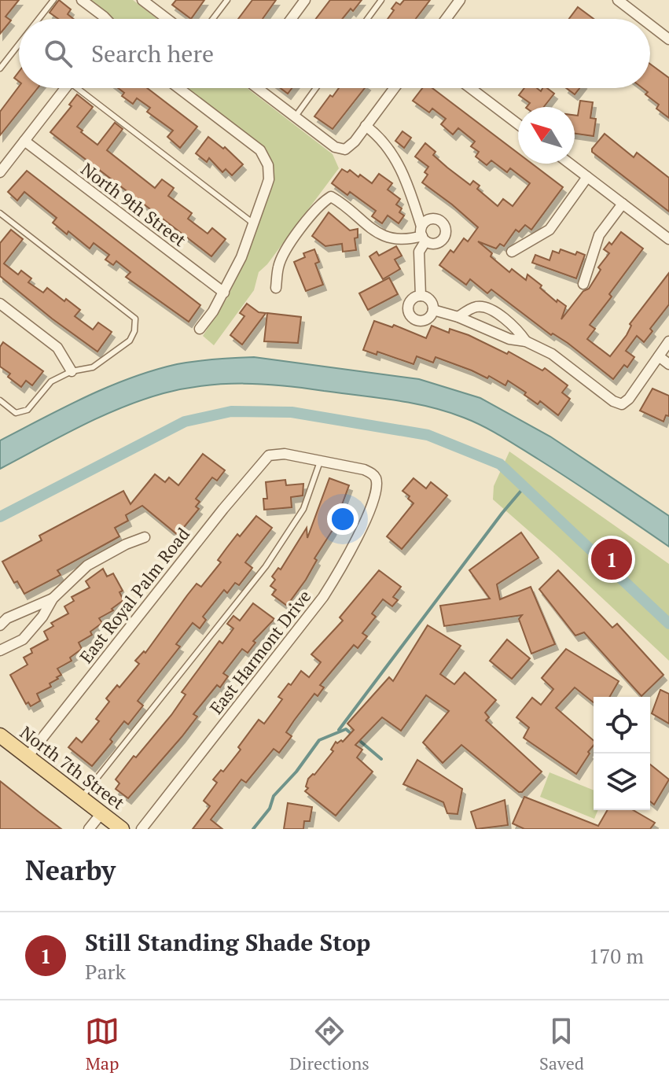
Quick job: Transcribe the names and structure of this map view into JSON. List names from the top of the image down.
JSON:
{
  "streets": {
    "main road": ["North 7th Street"],
    "street": ["North 9th Street", "East Royal Palm Road", "East Harmont Drive"]
  },
  "crossings": [
    ["East Royal Palm Road", "East Harmont Drive"],
    ["East Royal Palm Road", "North 7th Street"]
  ],
  "north": "top left",
  "page": {
    "search": "Search here",
    "pins": "1",
    "heading": "Nearby",
    "list": [
      {
        "mark": "1",
        "name": "Still Standing Shade Stop",
        "note": "Park",
        "value": "170 m"
      }
    ],
    "nav": ["Map", "Directions", "Saved"]
  }
}
